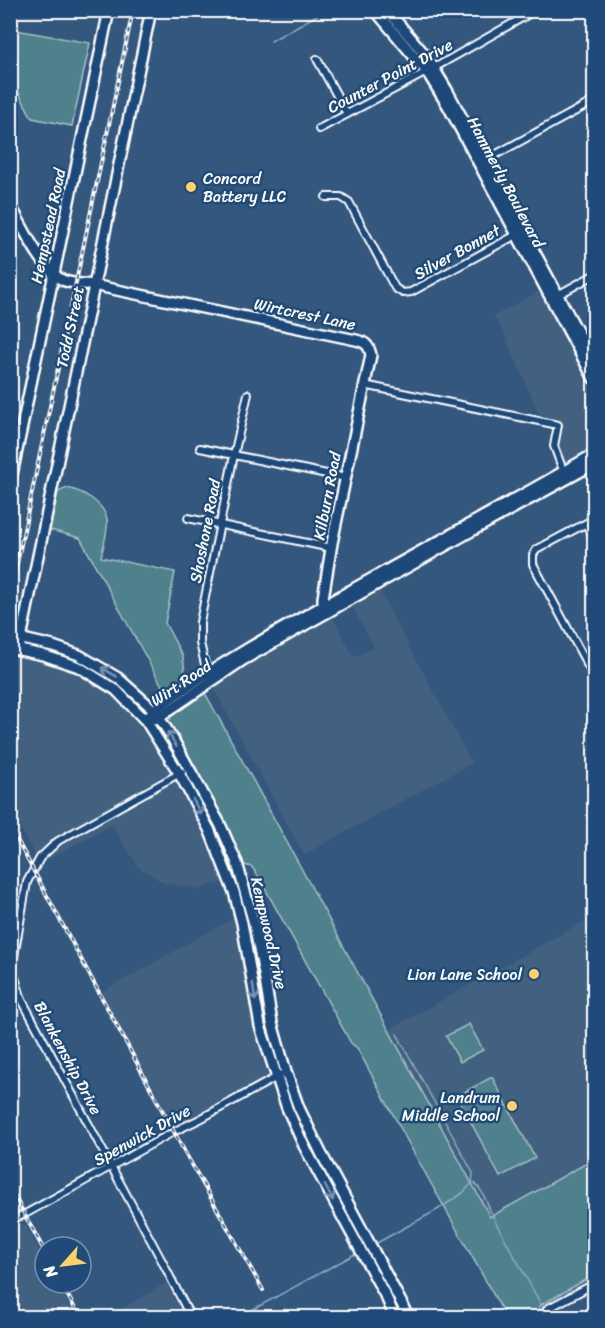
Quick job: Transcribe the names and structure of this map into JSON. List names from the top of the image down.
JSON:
{
  "streets": {
    "main road": [
      "Hammerly Boulevard",
      "Hempstead Road",
      "Wirtcrest Lane",
      "Todd Street",
      "Kilburn Road",
      "Wirt Road",
      "Kempwood Drive"
    ],
    "street": [
      "Counter Point Drive",
      "Silver Bonnet",
      "Shoshone Road",
      "Blankenship Drive",
      "Spenwick Drive"
    ]
  },
  "crossings": [
    ["Counter Point Drive", "Hammerly Boulevard"],
    ["Hammerly Boulevard", "Silver Bonnet"],
    ["Hempstead Road", "Wirtcrest Lane"],
    ["Wirtcrest Lane", "Todd Street"],
    ["Wirtcrest Lane", "Kilburn Road"],
    ["Todd Street", "Kempwood Drive"],
    ["Kilburn Road", "Wirt Road"],
    ["Shoshone Road", "Wirt Road"],
    ["Wirt Road", "Kempwood Drive"],
    ["Kempwood Drive", "Blankenship Drive"],
    ["Kempwood Drive", "Spenwick Drive"],
    ["Blankenship Drive", "Spenwick Drive"]
  ],
  "places": ["Concord Battery LLC", "Lion Lane School", "Landrum Middle School"],
  "north": "bottom left"
}
